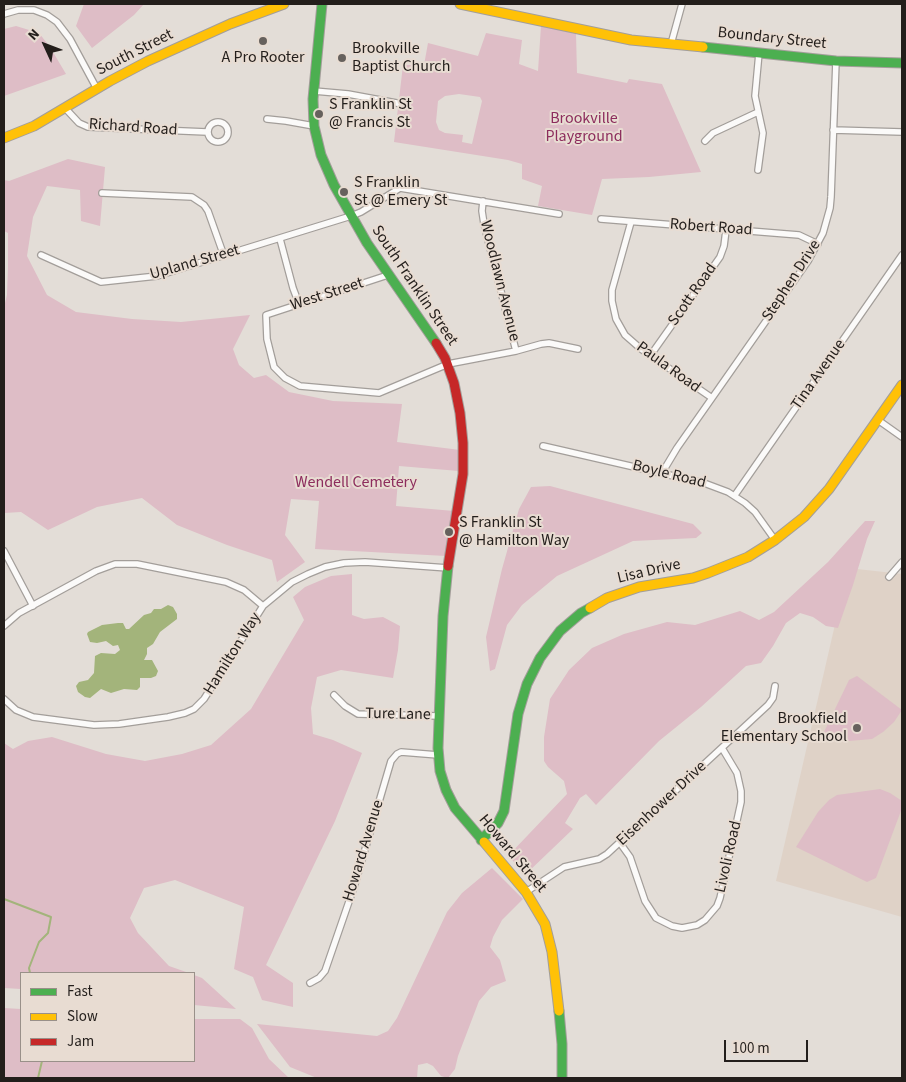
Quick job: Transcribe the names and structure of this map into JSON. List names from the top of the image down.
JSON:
{
  "streets": {
    "main road": [
      "Boundary Street",
      "South Street",
      "South Franklin Street",
      "Lisa Drive",
      "Howard Street"
    ],
    "street": [
      "Richard Road",
      "Robert Road",
      "Upland Street",
      "Woodlawn Avenue",
      "Stephen Drive",
      "West Street",
      "Scott Road",
      "Paula Road",
      "Tina Avenue",
      "Boyle Road",
      "Hamilton Way",
      "Ture Lane",
      "Eisenhower Drive",
      "Howard Avenue",
      "Livoli Road"
    ]
  },
  "crossings": [
    ["Boundary Street", "Stephen Drive"],
    ["South Street", "Richard Road"],
    ["Robert Road", "Stephen Drive"],
    ["Robert Road", "Scott Road"],
    ["Robert Road", "Paula Road"],
    ["Upland Street", "Woodlawn Avenue"],
    ["Upland Street", "South Franklin Street"],
    ["Woodlawn Avenue", "South Franklin Street"],
    ["Woodlawn Avenue", "West Street"],
    ["Stephen Drive", "Paula Road"],
    ["Stephen Drive", "Boyle Road"],
    ["South Franklin Street", "West Street"],
    ["South Franklin Street", "Hamilton Way"],
    ["South Franklin Street", "Ture Lane"],
    ["South Franklin Street", "Howard Avenue"],
    ["South Franklin Street", "Howard Street"],
    ["Scott Road", "Paula Road"],
    ["Tina Avenue", "Boyle Road"],
    ["Boyle Road", "Lisa Drive"],
    ["Lisa Drive", "Howard Street"],
    ["Eisenhower Drive", "Howard Street"],
    ["Eisenhower Drive", "Livoli Road"]
  ],
  "parks": ["Brookville Playground", "Wendell Cemetery"],
  "places": [
    "A Pro Rooter",
    "Brookville Baptist Church",
    "S Franklin St @ Francis St",
    "S Franklin St @ Emery St",
    "S Franklin St @ Hamilton Way",
    "Brookfield Elementary School"
  ],
  "legend": ["Fast", "Slow", "Jam"],
  "scale_bar": "100 m",
  "north": "top left"
}
